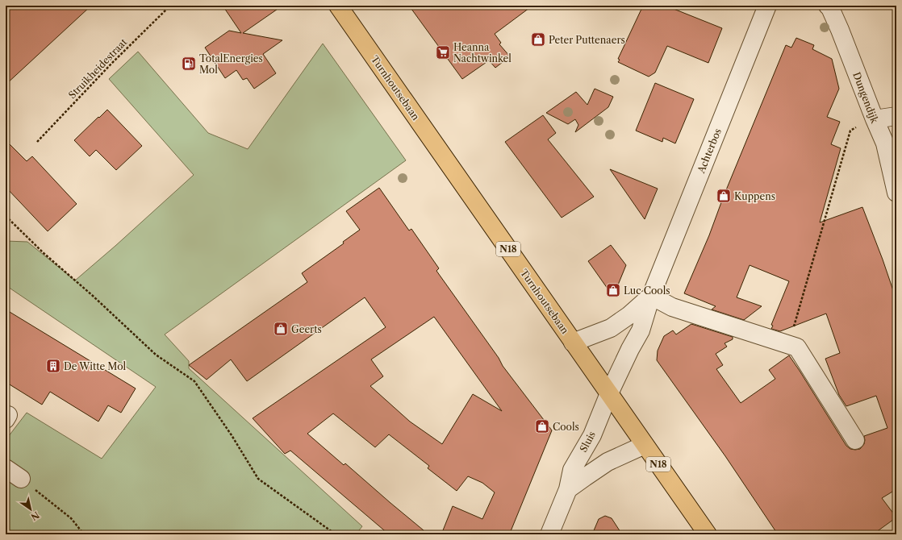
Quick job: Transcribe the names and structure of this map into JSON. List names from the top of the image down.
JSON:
{
  "streets": {
    "main road": ["Turnhoutsebaan", "N18"],
    "street": ["Dungendijk", "Achterbos", "Sluis"],
    "path": ["Struikheidestraat"]
  },
  "crossings": [
    ["Turnhoutsebaan", "Achterbos"],
    ["Turnhoutsebaan", "Sluis"],
    ["Achterbos", "Sluis"]
  ],
  "places": {
    "shop": [
      "Peter Puttenaers",
      "Kuppens",
      "Luc Cools",
      "Geerts",
      "Cools"
    ],
    "supermarket": ["Heanna Nachtwinkel"],
    "fuel station": ["TotalEnergies Mol"],
    "building": ["De Witte Mol"]
  },
  "north": "bottom right"
}
